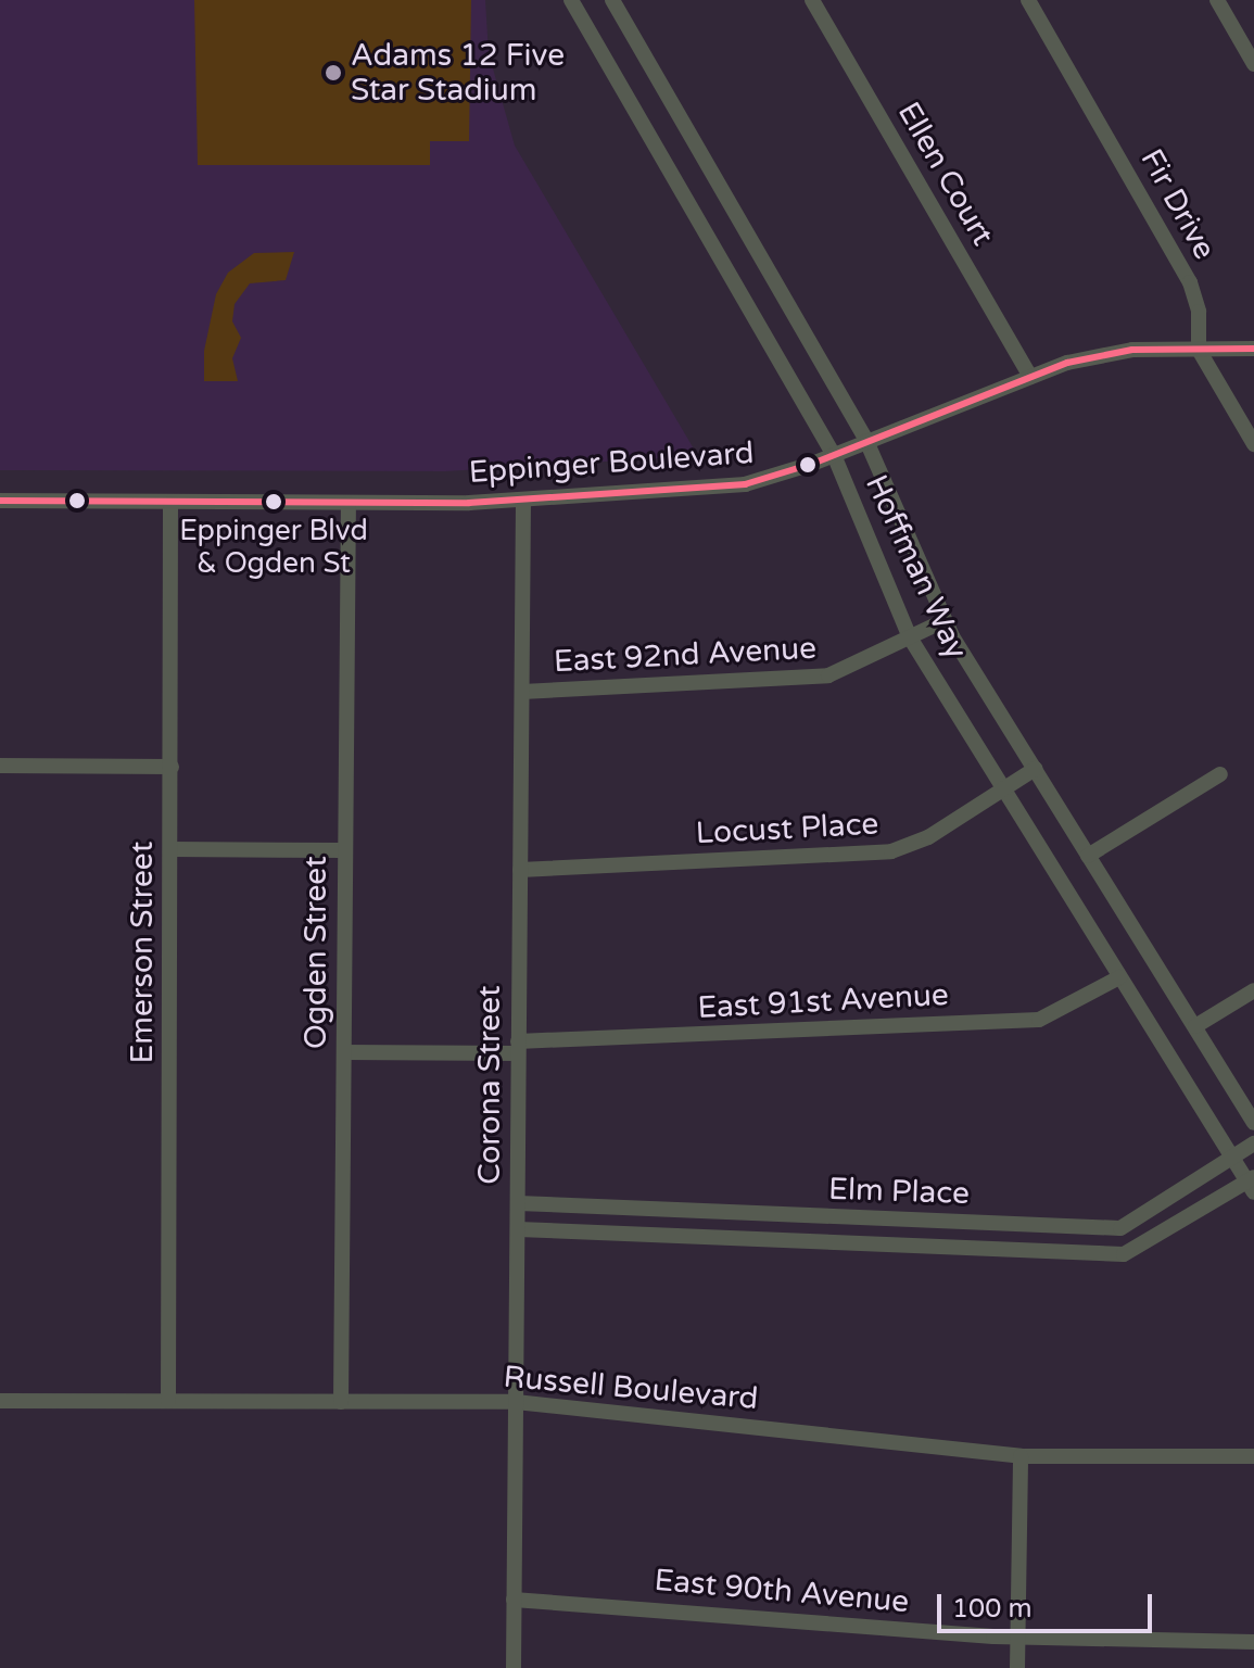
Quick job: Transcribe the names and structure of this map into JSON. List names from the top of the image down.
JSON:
{
  "streets": {
    "street": [
      "Ellen Court",
      "Fir Drive",
      "Eppinger Boulevard",
      "Hoffman Way",
      "East 92nd Avenue",
      "Locust Place",
      "Emerson Street",
      "Ogden Street",
      "East 91st Avenue",
      "Corona Street",
      "Elm Place",
      "Russell Boulevard",
      "East 90th Avenue"
    ]
  },
  "crossings": [
    ["Ellen Court", "Eppinger Boulevard"],
    ["Fir Drive", "Eppinger Boulevard"],
    ["Eppinger Boulevard", "Hoffman Way"],
    ["Eppinger Boulevard", "Emerson Street"],
    ["Eppinger Boulevard", "Ogden Street"],
    ["Eppinger Boulevard", "Corona Street"],
    ["Hoffman Way", "East 92nd Avenue"],
    ["Hoffman Way", "Locust Place"],
    ["Hoffman Way", "East 91st Avenue"],
    ["Hoffman Way", "Elm Place"],
    ["East 92nd Avenue", "Corona Street"],
    ["Locust Place", "Corona Street"],
    ["Emerson Street", "Russell Boulevard"],
    ["Ogden Street", "East 91st Avenue"],
    ["Ogden Street", "Russell Boulevard"],
    ["East 91st Avenue", "Corona Street"],
    ["Corona Street", "Elm Place"],
    ["Corona Street", "Russell Boulevard"],
    ["Corona Street", "East 90th Avenue"]
  ],
  "places": ["Adams 12 Five Star Stadium", "Eppinger Blvd & Ogden St"],
  "scale_bar": "100 m"
}
